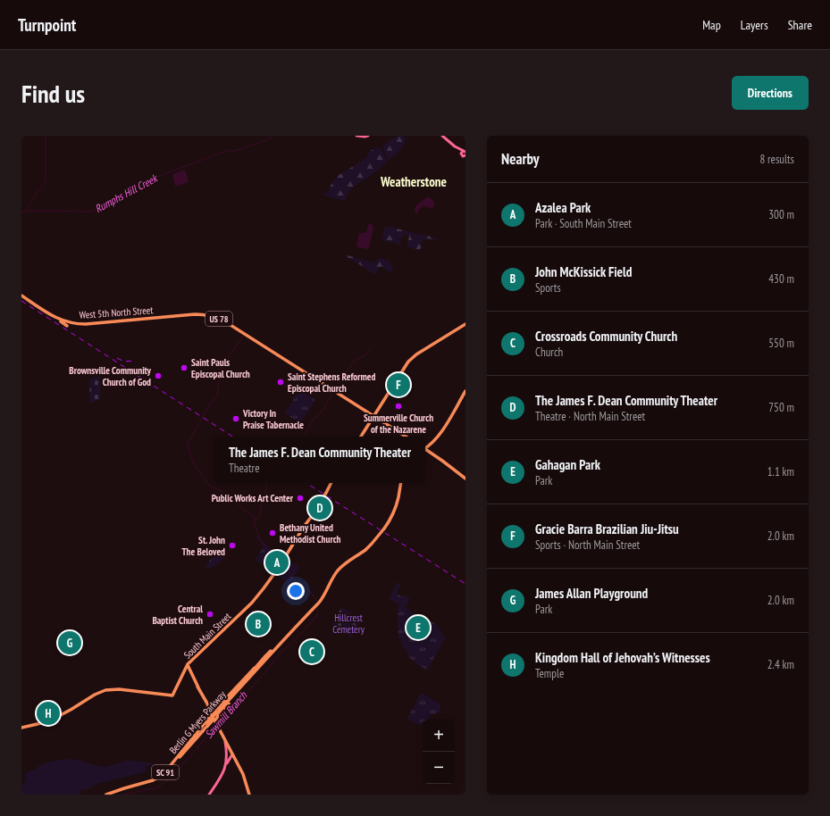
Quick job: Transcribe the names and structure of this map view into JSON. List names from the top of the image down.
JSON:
{
  "streets": {
    "main road": [
      "West 5th North Street",
      "US 78",
      "South Main Street",
      "Berlin G Myers Parkway",
      "SC 91"
    ]
  },
  "crossings": [
    ["West 5th North Street", "US 78"]
  ],
  "districts": ["Weatherstone"],
  "water": ["Rumphs Hill Creek", "Sawmill Branch"],
  "parks": ["Hillcrest Cemetery"],
  "places": [
    "Saint Pauls Episcopal Church",
    "Brownsville Community Church of God",
    "Saint Stephens Reformed Episcopal Church",
    "Summerville Church of the Nazarene",
    "Victory In Praise Tabernacle",
    "Public Works Art Center",
    "Bethany United Methodist Church",
    "St. John The Beloved",
    "Central Baptist Church"
  ],
  "page": {
    "header": "Turnpoint",
    "nav": ["Map", "Layers", "Share"],
    "buttons": "Directions",
    "title": "Find us",
    "heading": ["Nearby", "8 results"],
    "list": [
      {
        "mark": "A",
        "name": "Azalea Park",
        "note": "Park · South Main Street",
        "value": "300 m"
      },
      {
        "mark": "B",
        "name": "John McKissick Field",
        "note": "Sports",
        "value": "430 m"
      },
      {
        "mark": "C",
        "name": "Crossroads Community Church",
        "note": "Church",
        "value": "550 m"
      },
      {
        "mark": "D",
        "name": "The James F. Dean Community Theater",
        "note": "Theatre · North Main Street",
        "value": "750 m"
      },
      {
        "mark": "E",
        "name": "Gahagan Park",
        "note": "Park",
        "value": "1.1 km"
      },
      {
        "mark": "F",
        "name": "Gracie Barra Brazilian Jiu-Jitsu",
        "note": "Sports · North Main Street",
        "value": "2.0 km"
      },
      {
        "mark": "G",
        "name": "James Allan Playground",
        "note": "Park",
        "value": "2.0 km"
      },
      {
        "mark": "H",
        "name": "Kingdom Hall of Jehovah’s Witnesses",
        "note": "Temple",
        "value": "2.4 km"
      }
    ],
    "pins": [
      "F",
      "D",
      "A",
      "B",
      "E",
      "G",
      "C",
      "H"
    ],
    "popup": ["The James F. Dean Community Theater", "Theatre"],
    "map_buttons": ["+", "−"]
  }
}
